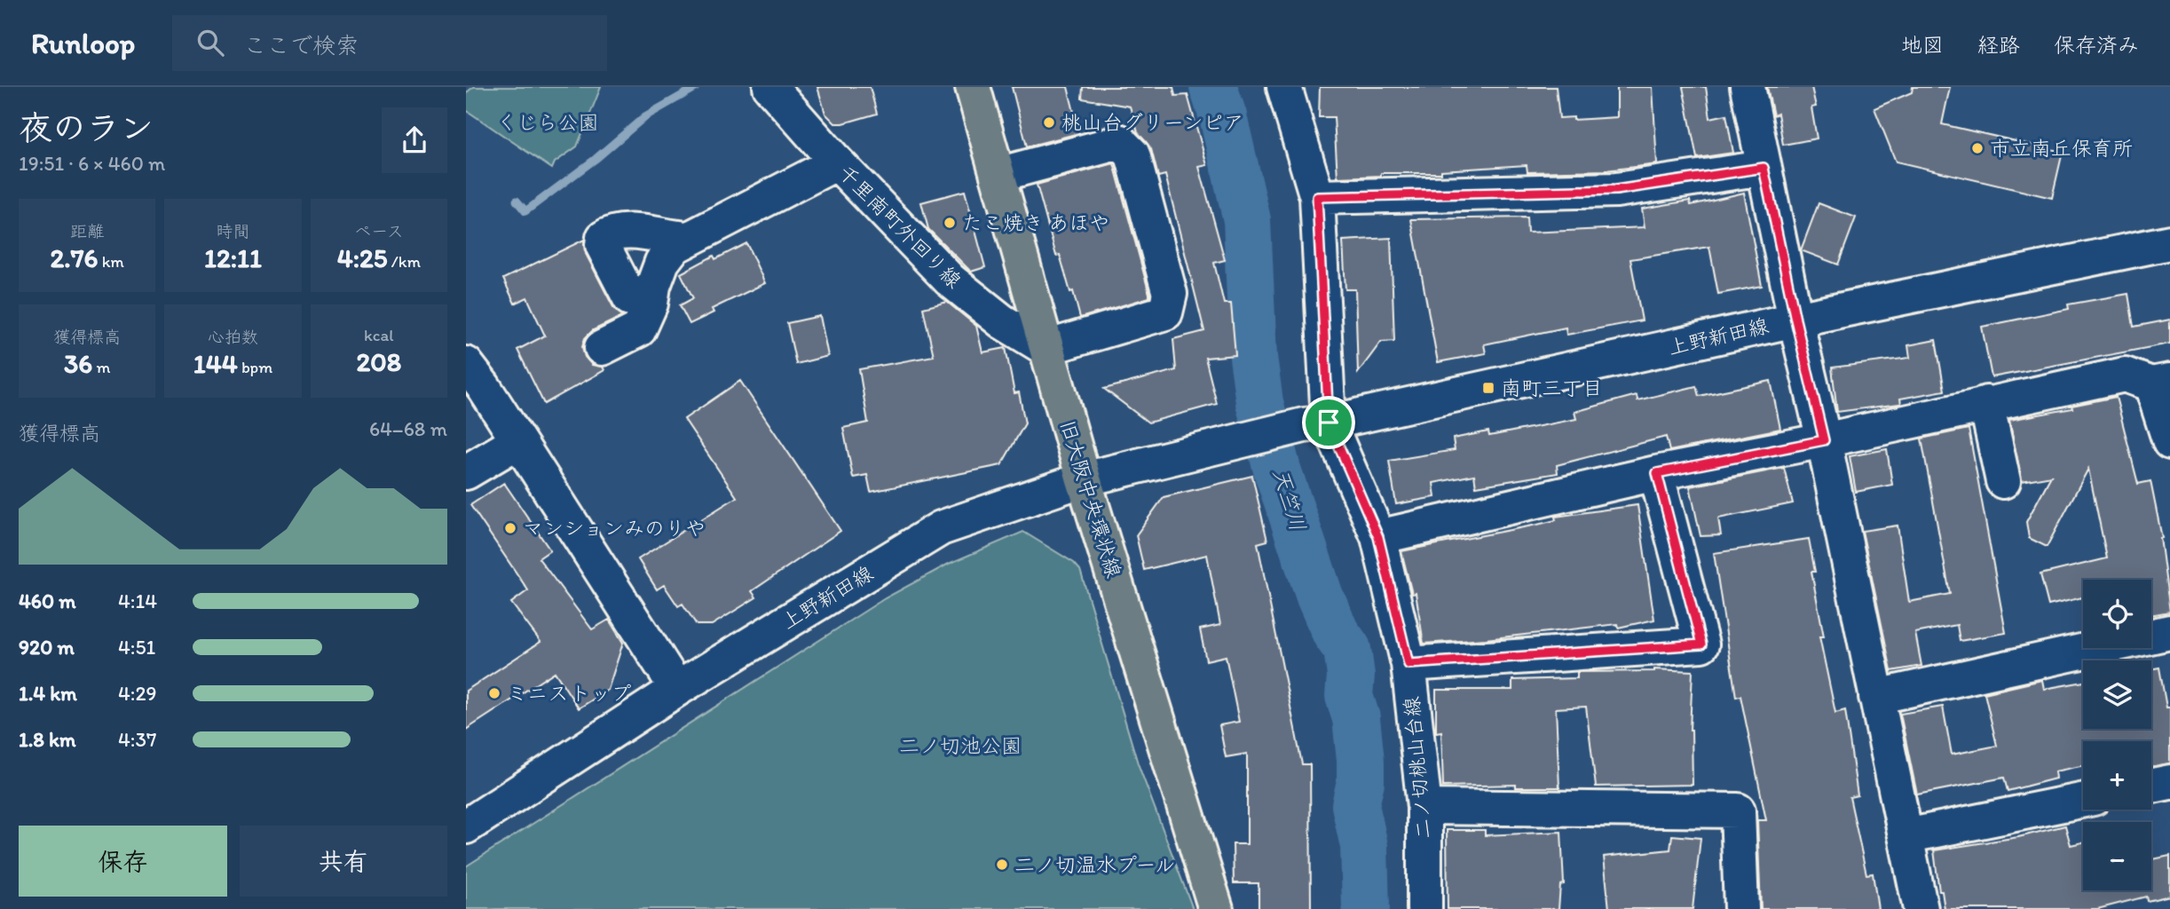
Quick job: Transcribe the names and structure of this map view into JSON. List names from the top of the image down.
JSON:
{
  "streets": {
    "main road": ["旧大阪中央環状線"],
    "street": ["千里南町外回り線", "上野新田線", "二ノ切桃山台線"]
  },
  "crossings": [
    ["千里南町外回り線", "旧大阪中央環状線"],
    ["上野新田線", "旧大阪中央環状線"],
    ["上野新田線", "二ノ切桃山台線"]
  ],
  "water": ["天竺川"],
  "parks": ["くじら公園", "二ノ切池公園"],
  "places": {
    "other": [
      "桃山台グリーンピア",
      "市立南丘保育所",
      "たこ焼き あほや",
      "マンションみのりや",
      "ミニストップ",
      "二ノ切温水プール"
    ],
    "transit": ["南町三丁目"]
  },
  "page": {
    "header": "Runloop",
    "search": "ここで検索",
    "nav": ["地図", "経路", "保存済み"],
    "heading": ["夜のラン", "19:51 · 6 × 460 m"],
    "stats": [
      ["距離", "2.76 km"],
      ["時間", "12:11"],
      ["ペース", "4:25 /km"],
      ["獲得標高", "36 m"],
      ["心拍数", "144 bpm"],
      ["kcal", "208"]
    ],
    "chart": ["獲得標高", "64–68 m"],
    "list": [
      {
        "name": "460 m",
        "note": "4:14"
      },
      {
        "name": "920 m",
        "note": "4:51"
      },
      {
        "name": "1.4 km",
        "note": "4:29"
      },
      {
        "name": "1.8 km",
        "note": "4:37"
      }
    ],
    "map_buttons": ["+", "−"],
    "buttons": ["保存", "共有"]
  }
}
